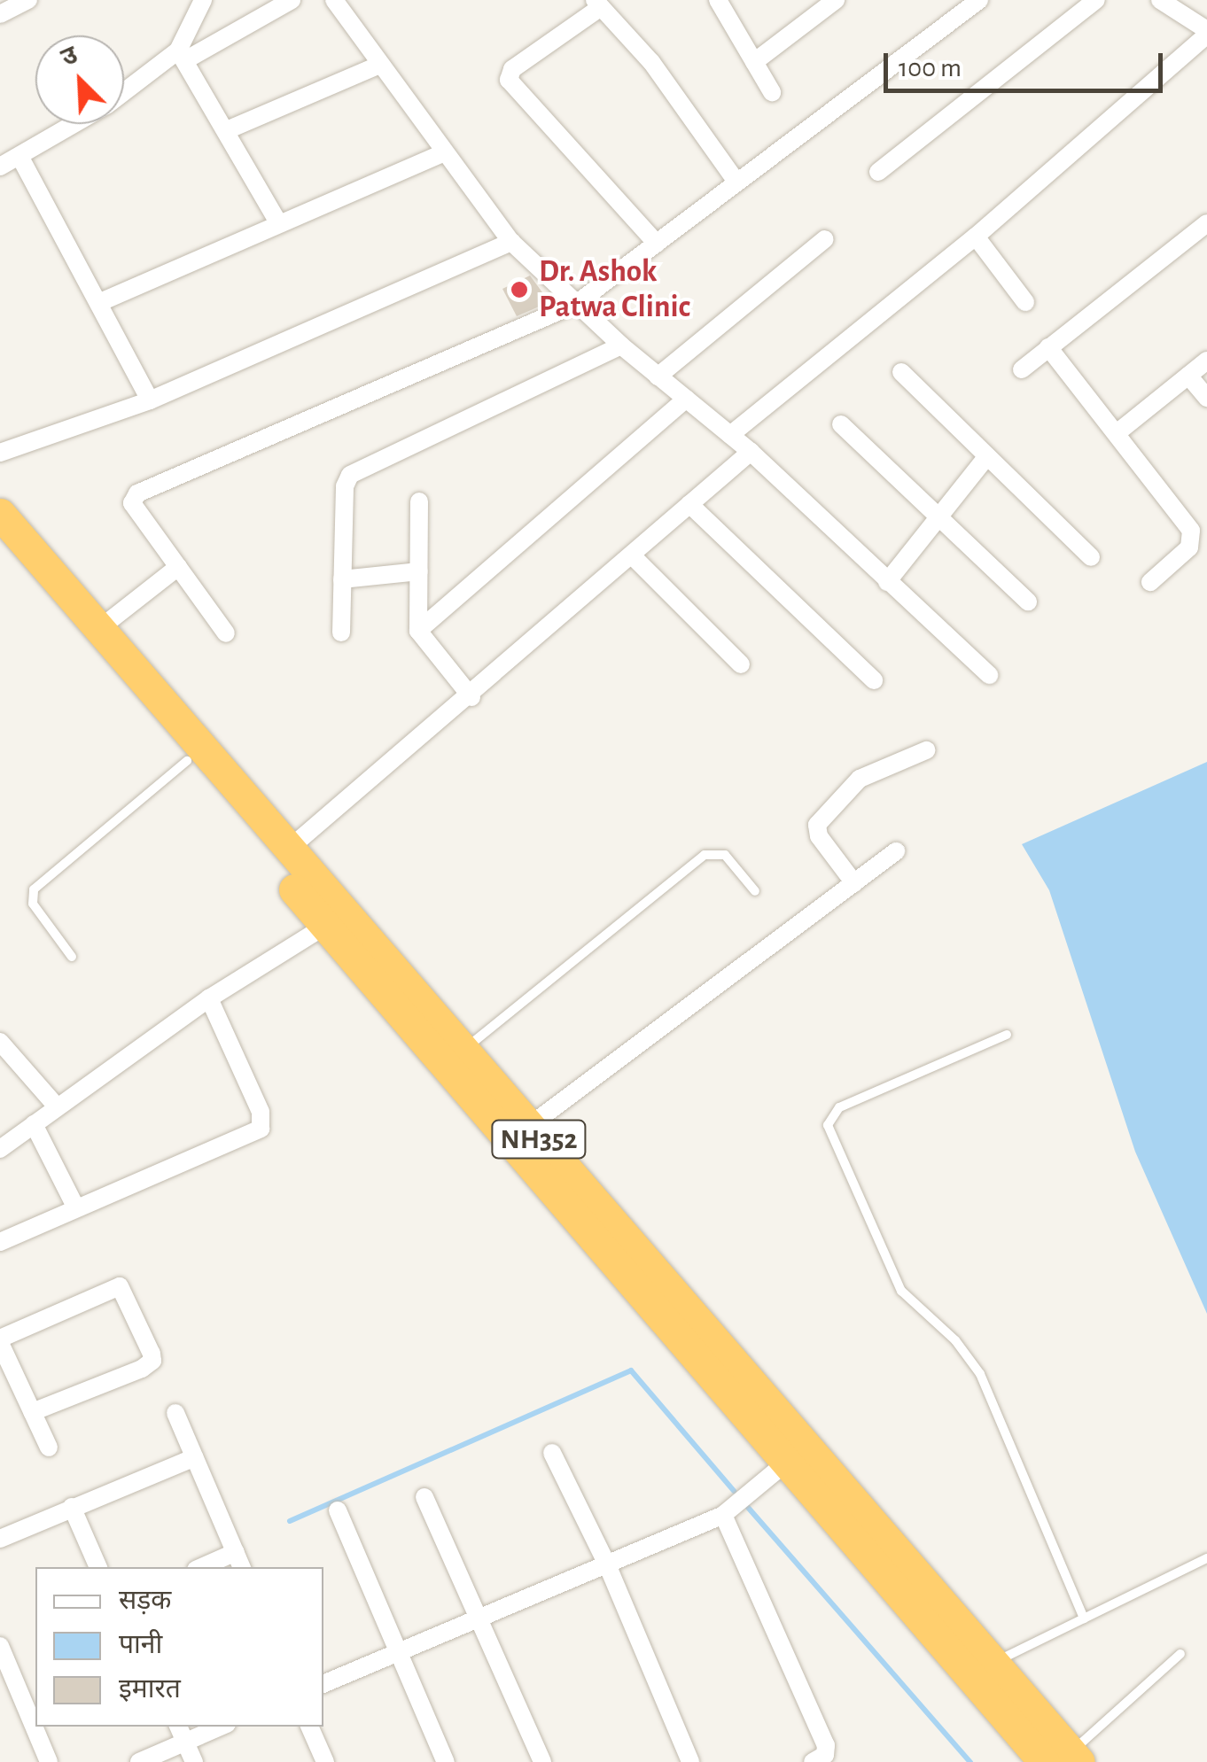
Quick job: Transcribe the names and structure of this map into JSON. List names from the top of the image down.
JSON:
{
  "streets": {
    "highway": ["NH352"]
  },
  "places": ["Dr. Ashok Patwa Clinic"],
  "legend": ["सड़क", "पानी", "इमारत"],
  "scale_bar": "100 m",
  "north": "top left"
}
